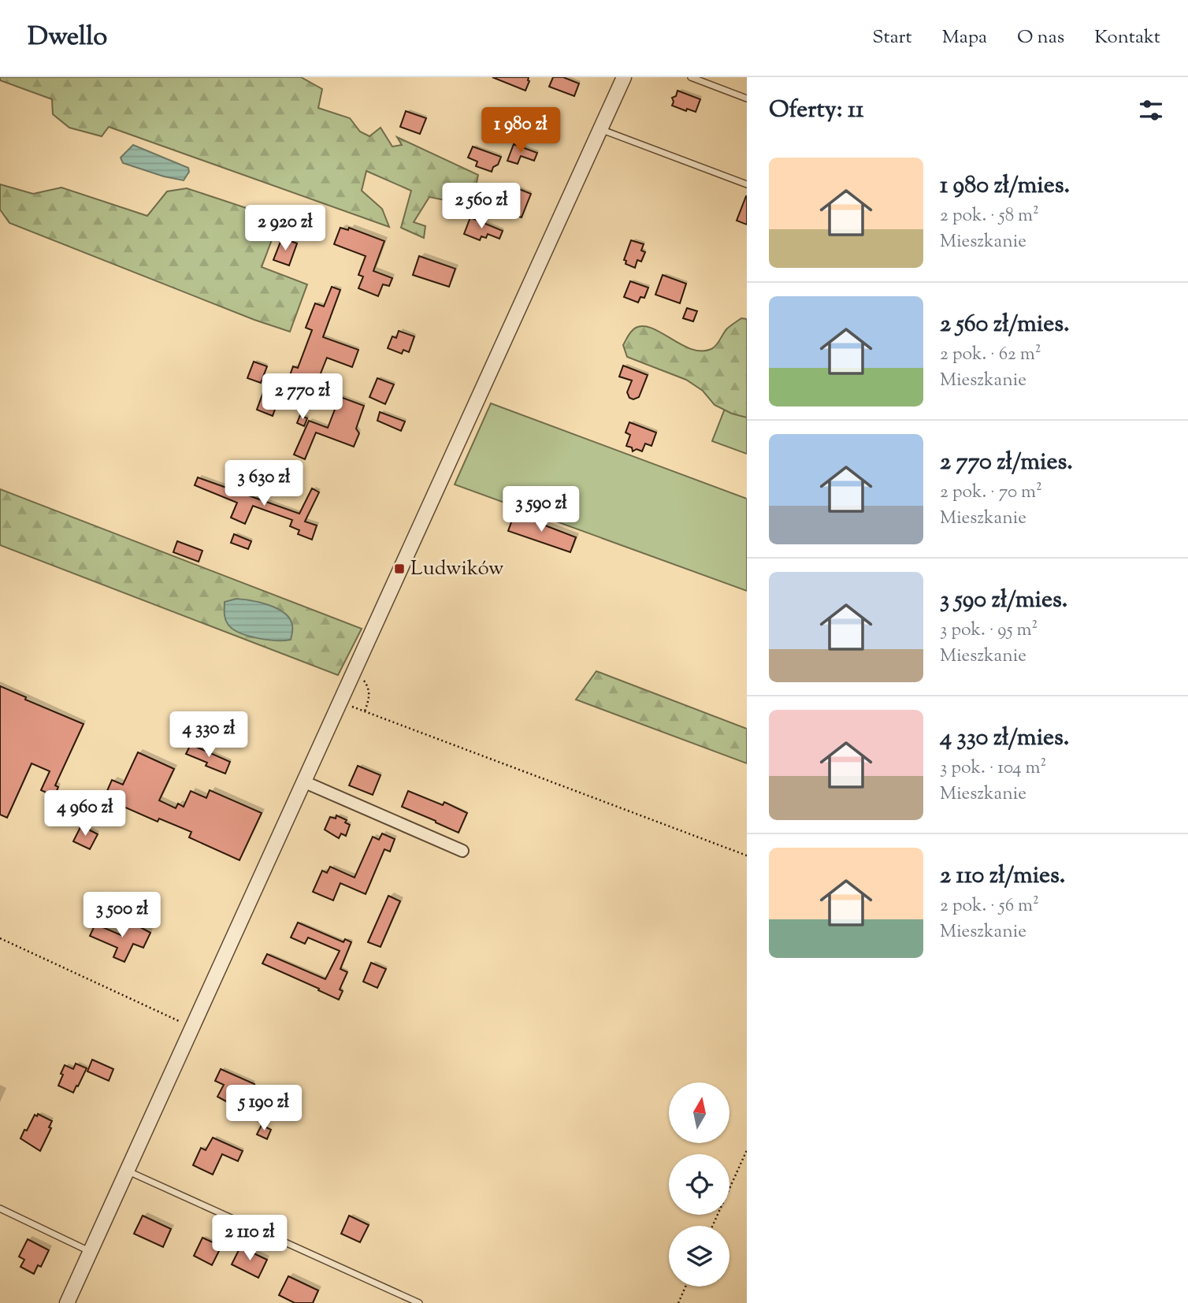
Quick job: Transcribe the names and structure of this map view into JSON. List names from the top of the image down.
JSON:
{
  "places": {
    "transit": ["Ludwików"]
  },
  "north": "top",
  "page": {
    "header": "Dwello",
    "nav": [
      "Start",
      "Mapa",
      "O nas",
      "Kontakt"
    ],
    "heading": "Oferty: 11",
    "price": [
      "1 980 zł",
      "2 560 zł",
      "2 920 zł",
      "2 770 zł",
      "3 630 zł",
      "3 590 zł",
      "4 330 zł",
      "4 960 zł",
      "3 500 zł",
      "5 190 zł",
      "2 110 zł"
    ],
    "list": [
      {
        "name": "1 980 zł/mies.",
        "note": "2 pok. · 58 m² · Mieszkanie"
      },
      {
        "name": "2 560 zł/mies.",
        "note": "2 pok. · 62 m² · Mieszkanie"
      },
      {
        "name": "2 770 zł/mies.",
        "note": "2 pok. · 70 m² · Mieszkanie"
      },
      {
        "name": "3 590 zł/mies.",
        "note": "3 pok. · 95 m² · Mieszkanie"
      },
      {
        "name": "4 330 zł/mies.",
        "note": "3 pok. · 104 m² · Mieszkanie"
      },
      {
        "name": "2 110 zł/mies.",
        "note": "2 pok. · 56 m² · Mieszkanie"
      }
    ]
  }
}
